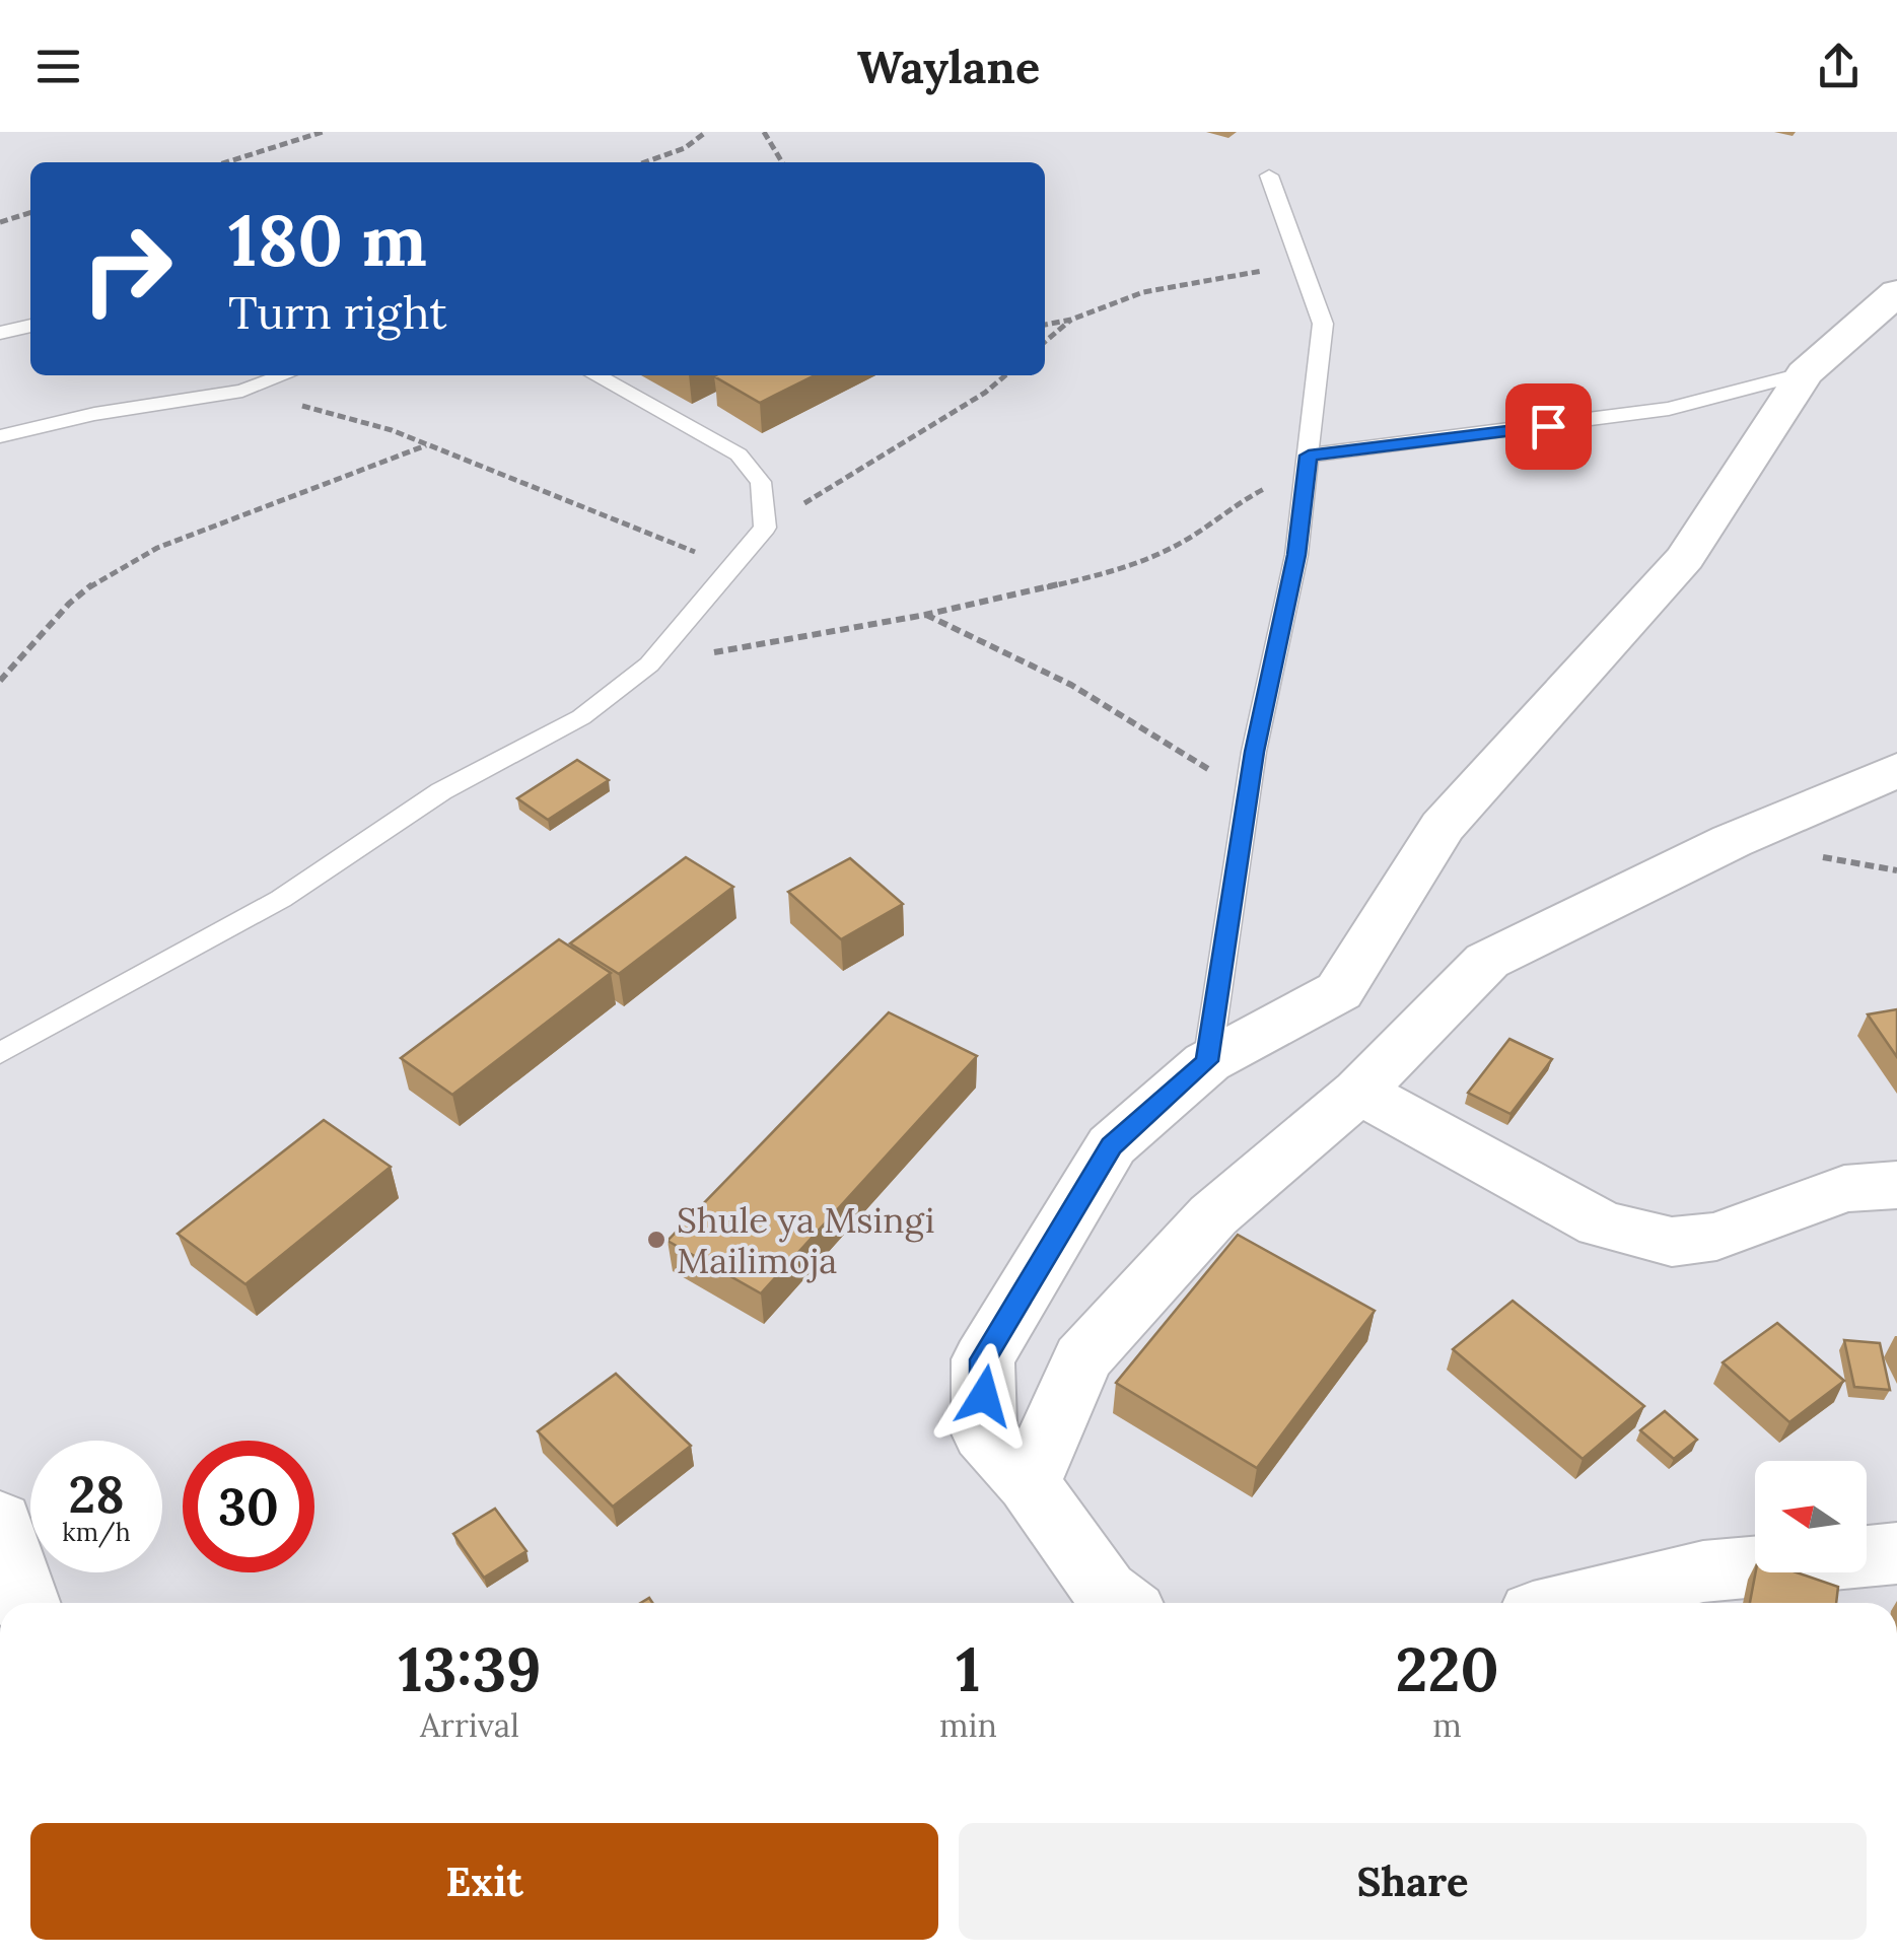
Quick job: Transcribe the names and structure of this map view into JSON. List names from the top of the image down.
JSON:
{
  "places": ["Shule ya Msingi Mailimoja"],
  "north": "left",
  "page": {
    "header": "Waylane",
    "turn": ["180 m", "Turn right"],
    "speed": "28 km/h",
    "limit": "30",
    "eta": [
      "13:39",
      "Arrival",
      "1",
      "min",
      "220",
      "m"
    ],
    "buttons": ["Exit", "Share"]
  }
}
